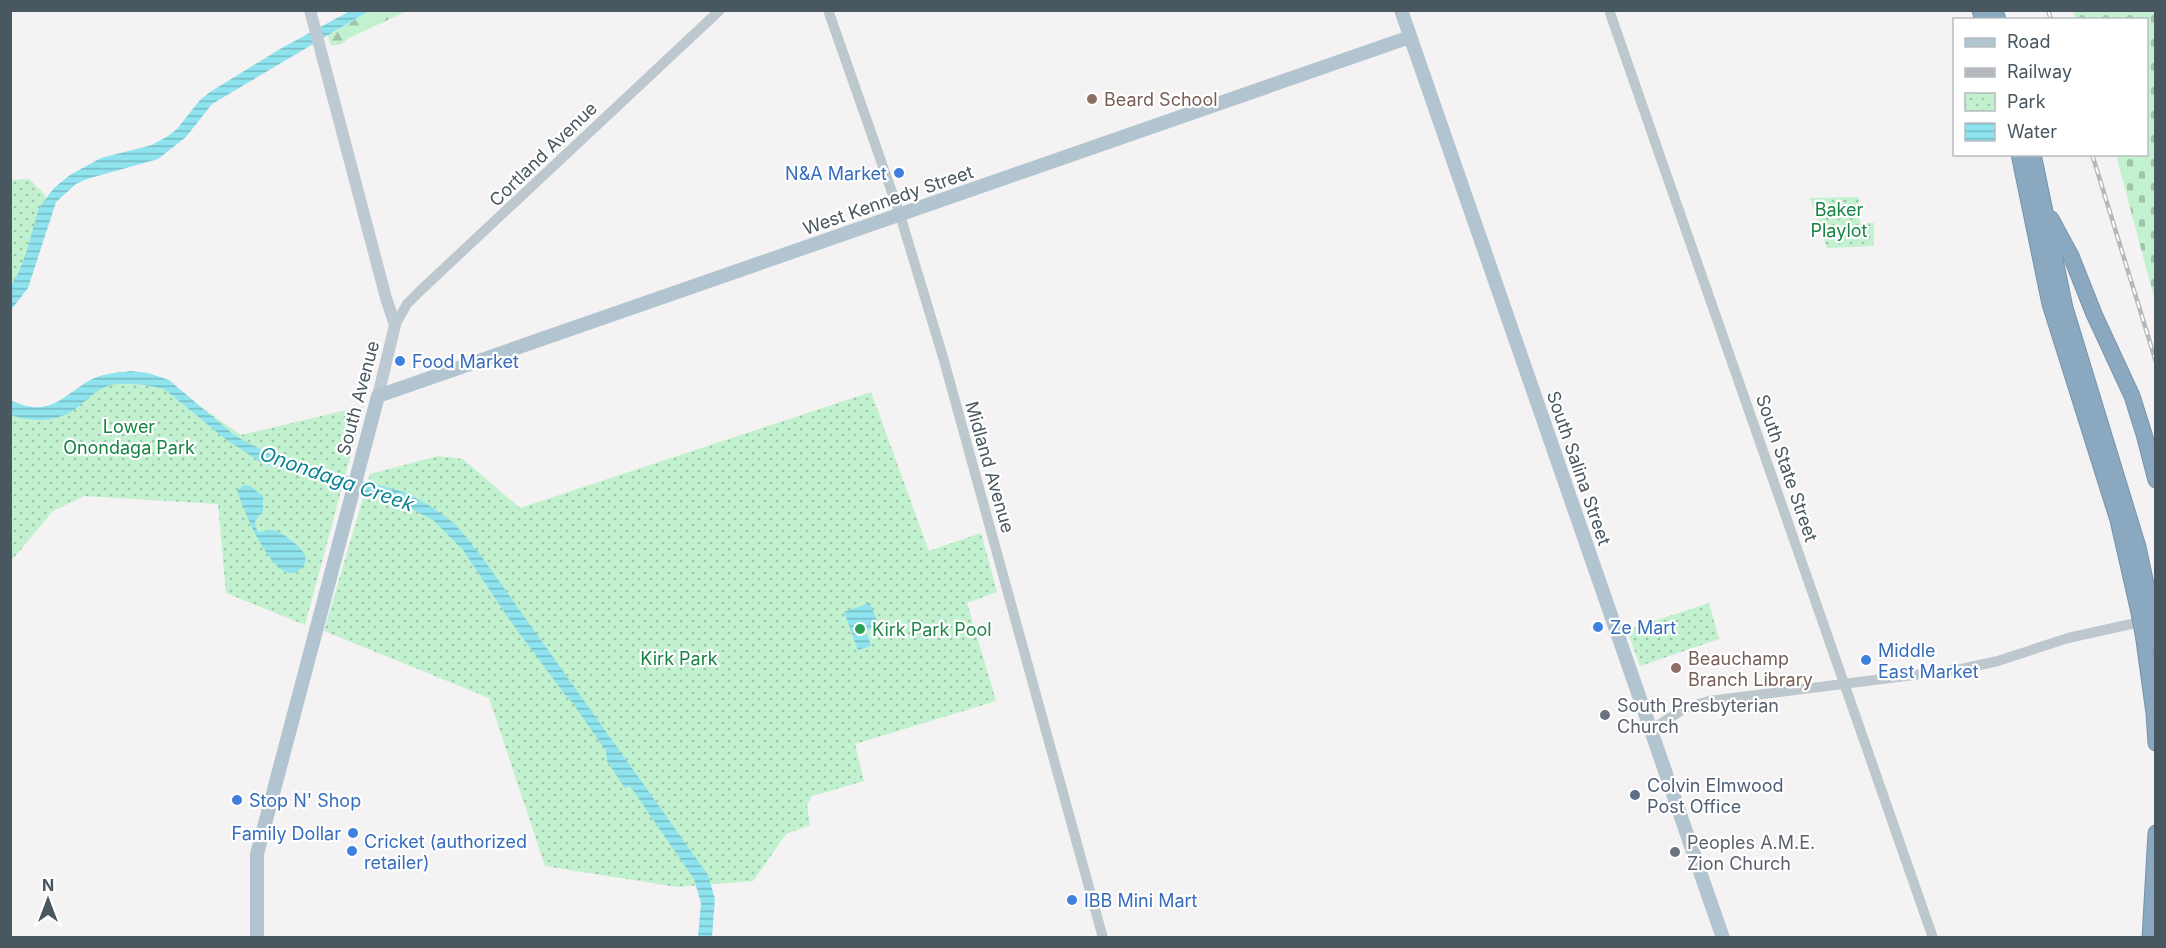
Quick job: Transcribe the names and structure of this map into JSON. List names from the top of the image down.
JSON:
{
  "streets": {
    "main road": ["West Kennedy Street", "South Avenue", "South Salina Street"],
    "street": ["Cortland Avenue", "Midland Avenue", "South State Street"]
  },
  "crossings": [
    ["Cortland Avenue", "South Avenue"],
    ["West Kennedy Street", "South Avenue"],
    ["West Kennedy Street", "Midland Avenue"],
    ["West Kennedy Street", "South Salina Street"]
  ],
  "water": ["Onondaga Creek"],
  "parks": ["Baker Playlot", "Lower Onondaga Park", "Kirk Park"],
  "places": [
    "Beard School",
    "N&A Market",
    "Food Market",
    "Ze Mart",
    "Kirk Park Pool",
    "Middle East Market",
    "Beauchamp Branch Library",
    "South Presbyterian Church",
    "Colvin Elmwood Post Office",
    "Stop N' Shop",
    "Family Dollar",
    "Cricket (authorized retailer)",
    "Peoples A.M.E. Zion Church",
    "IBB Mini Mart"
  ],
  "legend": [
    "Road",
    "Railway",
    "Park",
    "Water"
  ],
  "north": "top"
}
